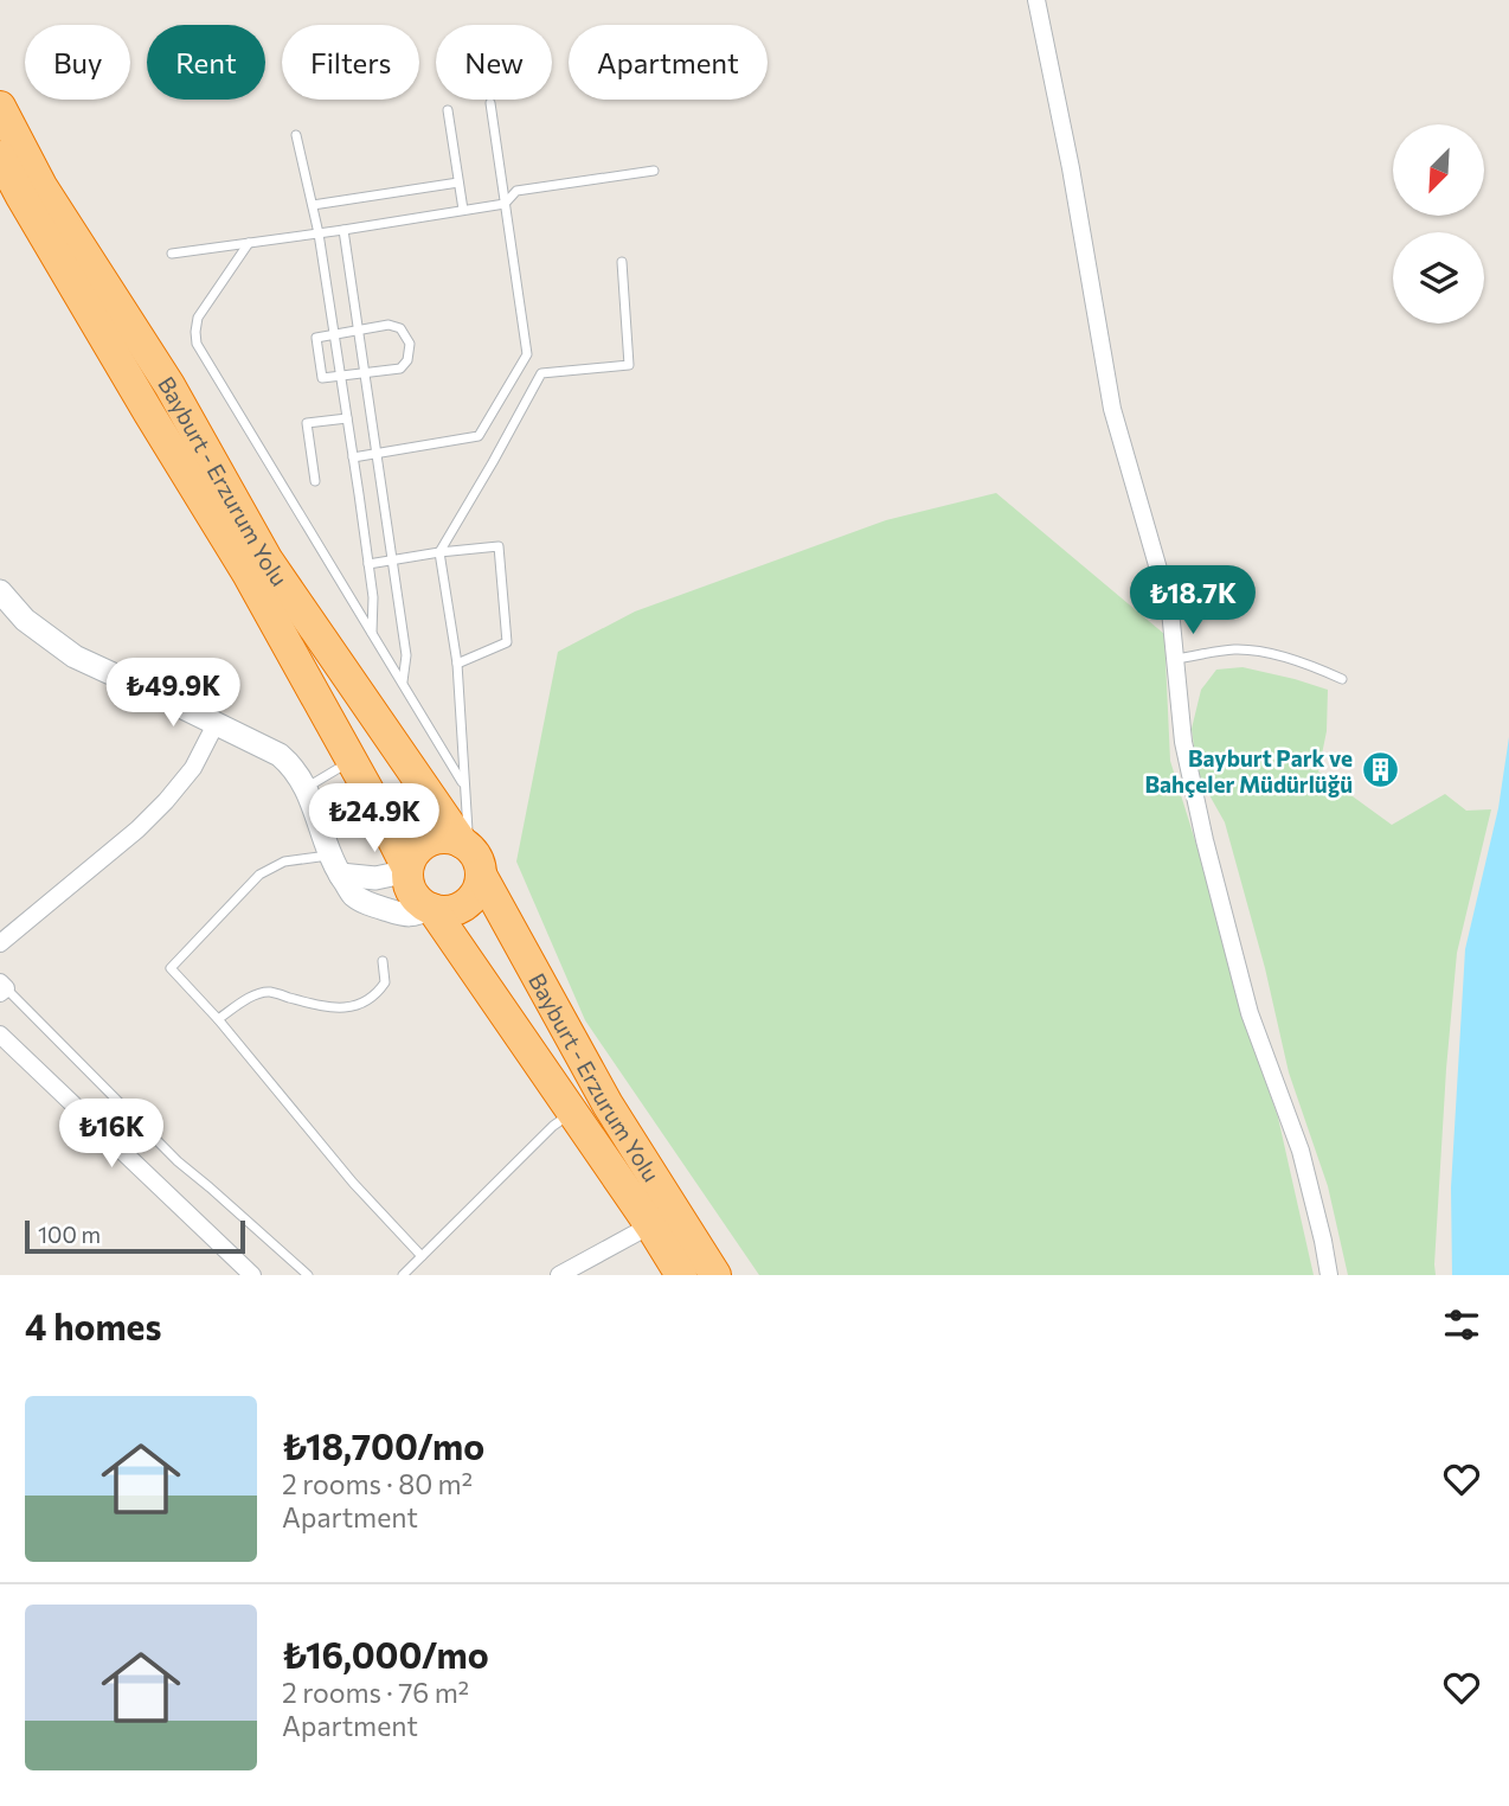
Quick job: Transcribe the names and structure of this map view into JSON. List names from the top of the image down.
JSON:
{
  "streets": {
    "highway": ["Bayburt - Erzurum Yolu"]
  },
  "places": {
    "building": ["Bayburt Park ve Bahçeler Müdürlüğü"]
  },
  "scale_bar": "100 m",
  "north": "bottom left",
  "page": {
    "chip": [
      "Buy",
      "Rent",
      "Filters",
      "New",
      "Apartment"
    ],
    "price": [
      "₺18.7K",
      "₺49.9K",
      "₺24.9K",
      "₺16K"
    ],
    "scale": "100 m",
    "heading": "4 homes",
    "list": [
      {
        "name": "₺18,700/mo",
        "note": "2 rooms · 80 m² · Apartment"
      },
      {
        "name": "₺16,000/mo",
        "note": "2 rooms · 76 m² · Apartment"
      }
    ]
  }
}
